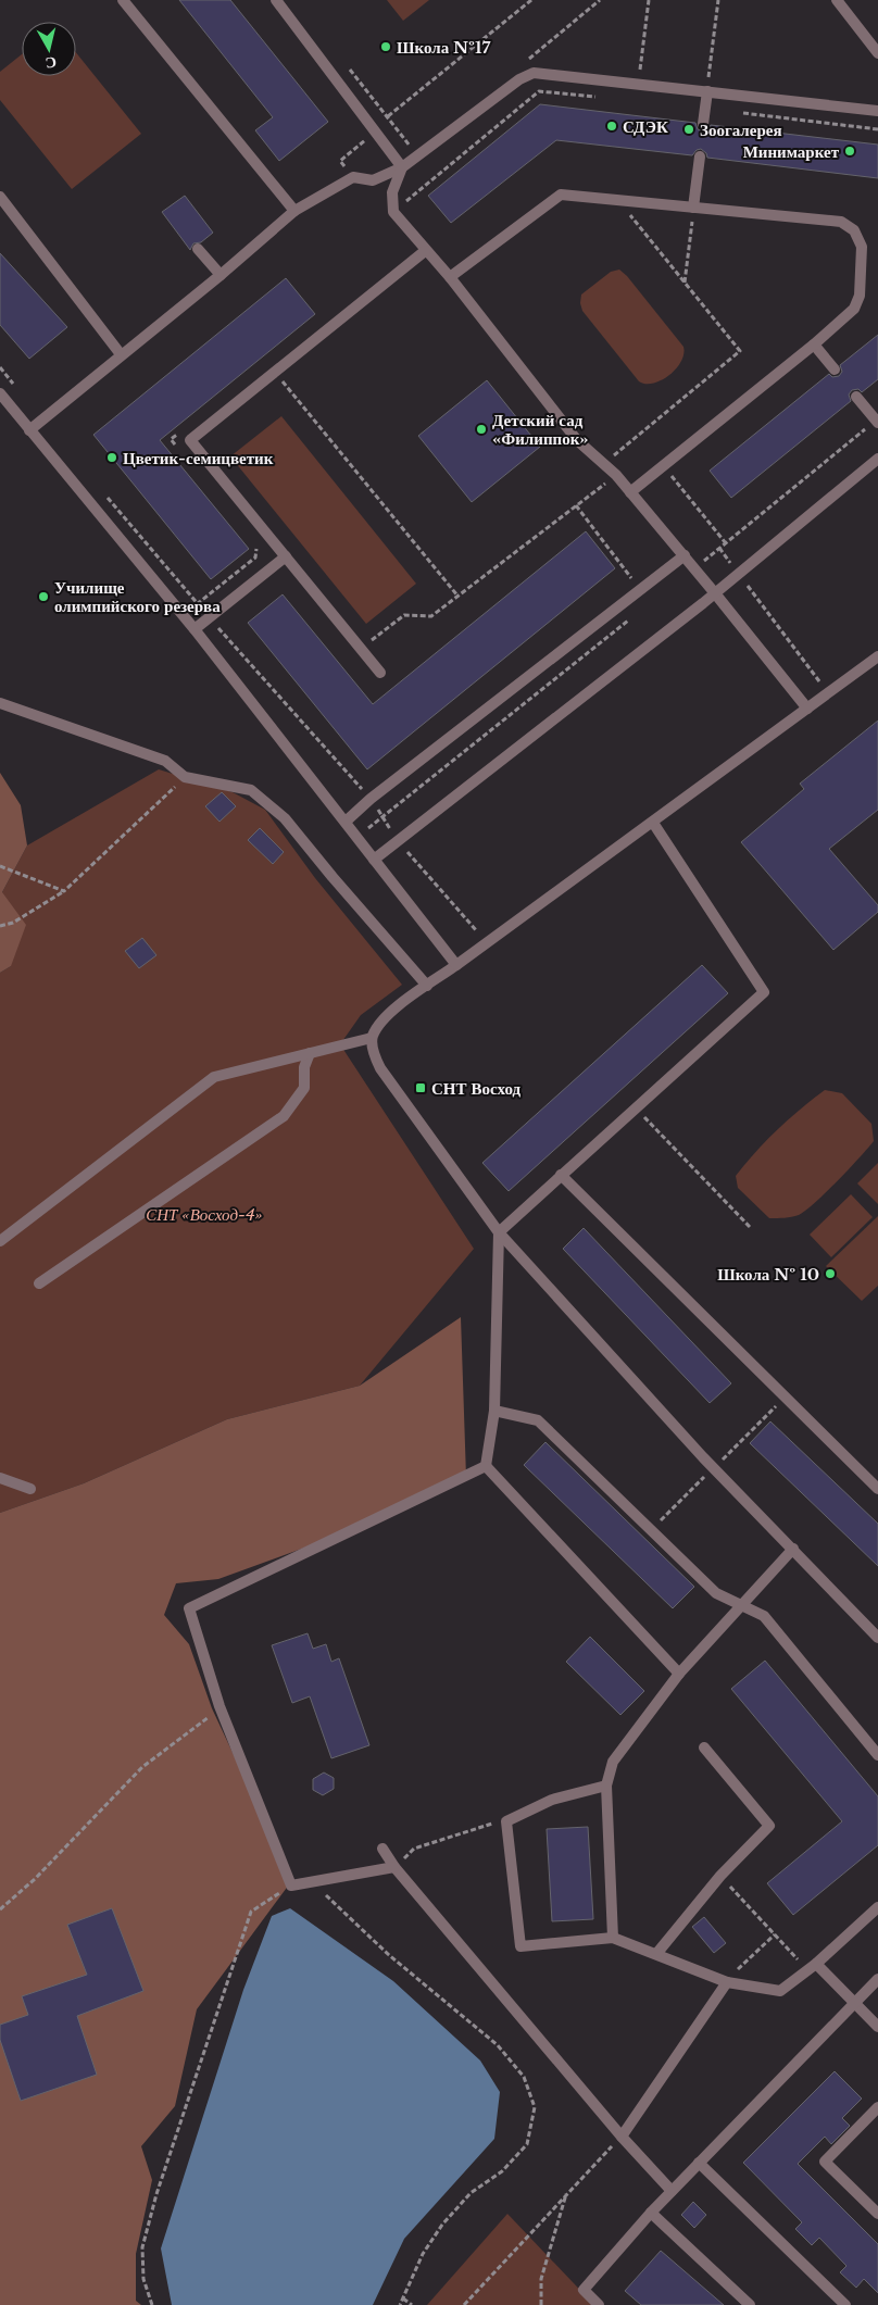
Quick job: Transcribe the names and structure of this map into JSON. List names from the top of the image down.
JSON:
{
  "parks": ["СНТ «Восход-4»"],
  "places": {
    "other": [
      "Школа №17",
      "СДЭК",
      "Зоогалерея",
      "Минимаркет",
      "Детский сад «Филиппок»",
      "Цветик-семицветик",
      "Училище олимпийского резерва",
      "Школа № 10"
    ],
    "transit": ["СНТ Восход"]
  },
  "north": "bottom"
}
